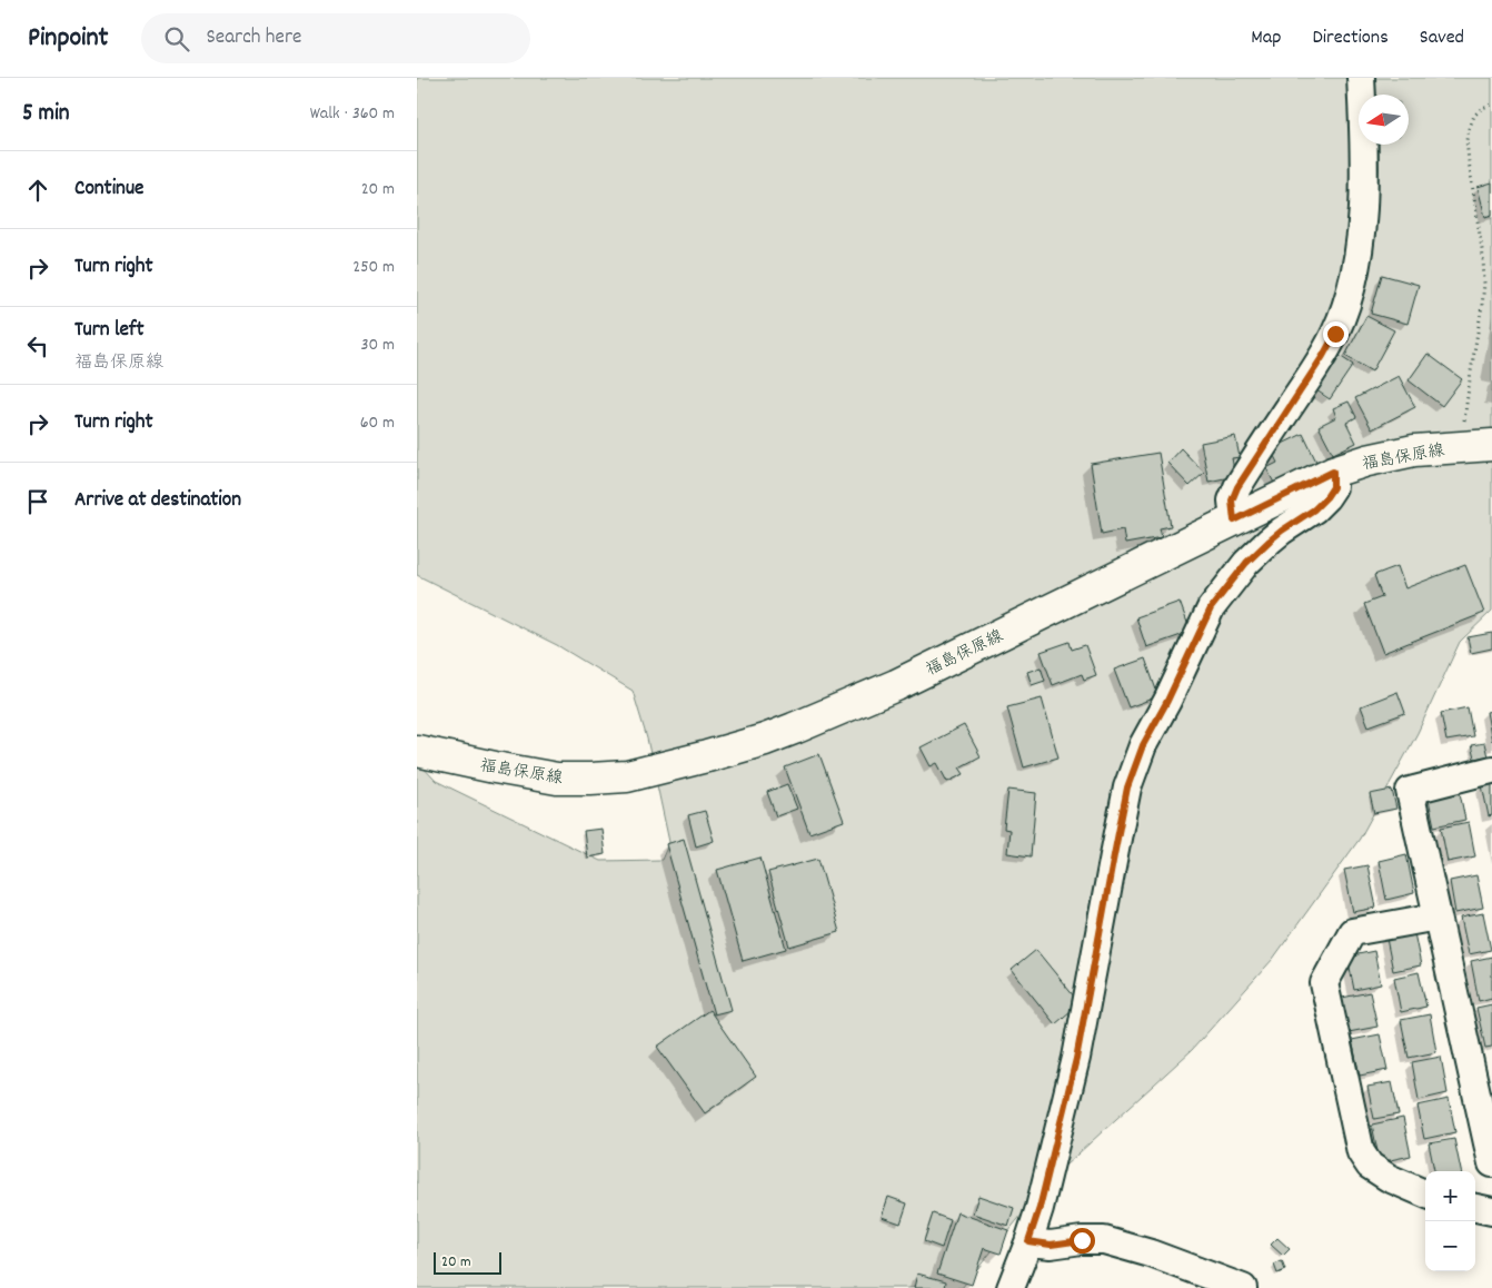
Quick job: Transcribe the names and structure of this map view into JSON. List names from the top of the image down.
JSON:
{
  "streets": {
    "main road": ["福島保原線"]
  },
  "scale_bar": "20 m",
  "north": "left",
  "page": {
    "header": "Pinpoint",
    "search": "Search here",
    "nav": ["Map", "Directions", "Saved"],
    "heading": ["5 min", "Walk · 360 m"],
    "list": [
      ["Continue", "20 m"],
      ["Turn right", "250 m"],
      ["Turn left", "福島保原線", "30 m"],
      ["Turn right", "60 m"],
      "Arrive at destination"
    ],
    "map_buttons": ["+", "−"],
    "scale": "20 m"
  }
}
